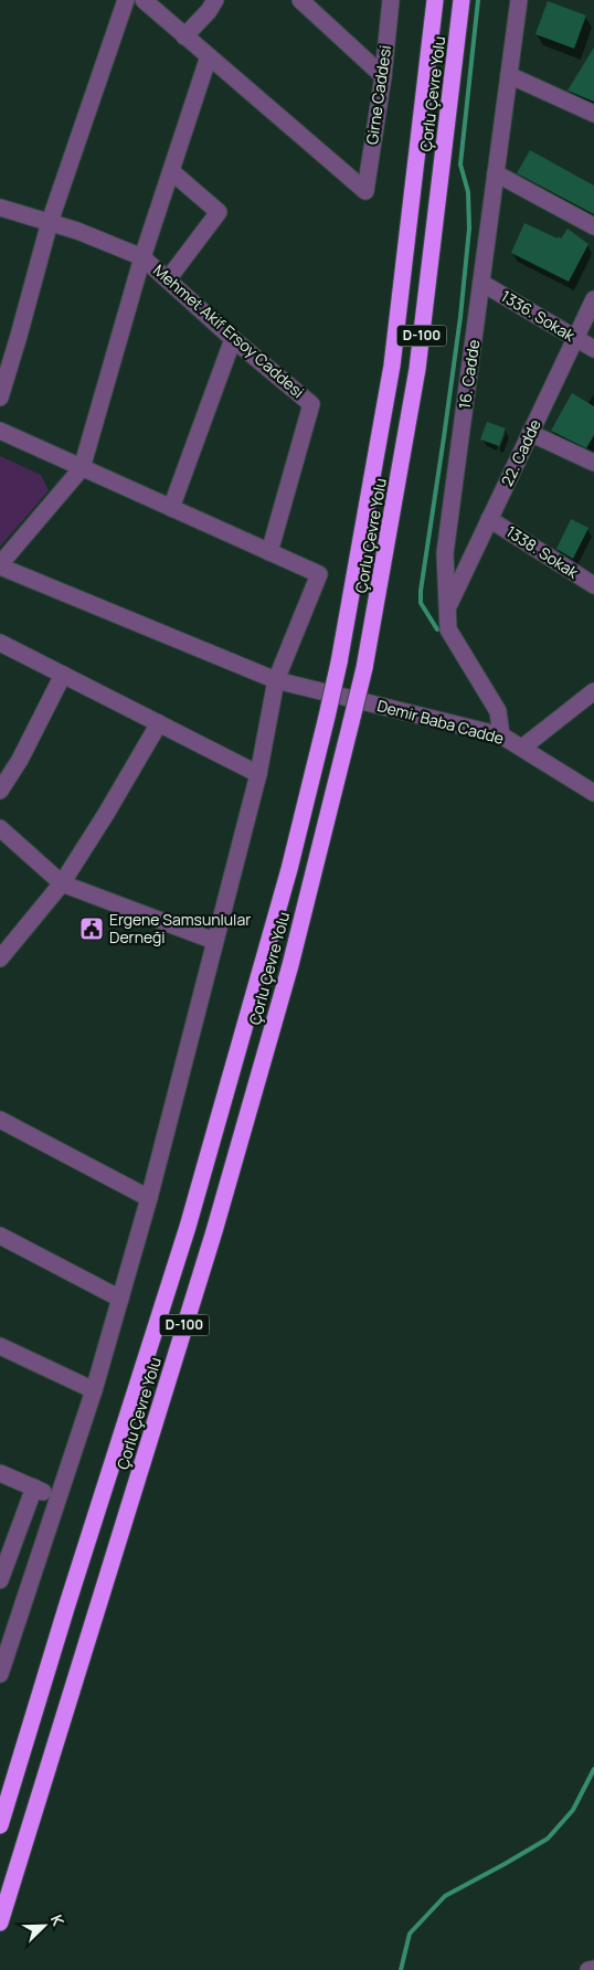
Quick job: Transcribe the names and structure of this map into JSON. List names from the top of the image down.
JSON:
{
  "streets": {
    "highway": ["Çorlu Çevre Yolu", "D-100"],
    "street": [
      "Girne Caddesi",
      "1336. Sokak",
      "Mehmet Akif Ersoy Caddesi",
      "16. Cadde",
      "22. Cadde",
      "1338. Sokak",
      "Demir Baba Cadde"
    ]
  },
  "crossings": [
    ["1336. Sokak", "16. Cadde"],
    ["1336. Sokak", "22. Cadde"],
    ["16. Cadde", "22. Cadde"],
    ["16. Cadde", "Demir Baba Cadde"],
    ["22. Cadde", "1338. Sokak"]
  ],
  "places": {
    "public building": ["Ergene Samsunlular Derneği"]
  },
  "north": "top right"
}
